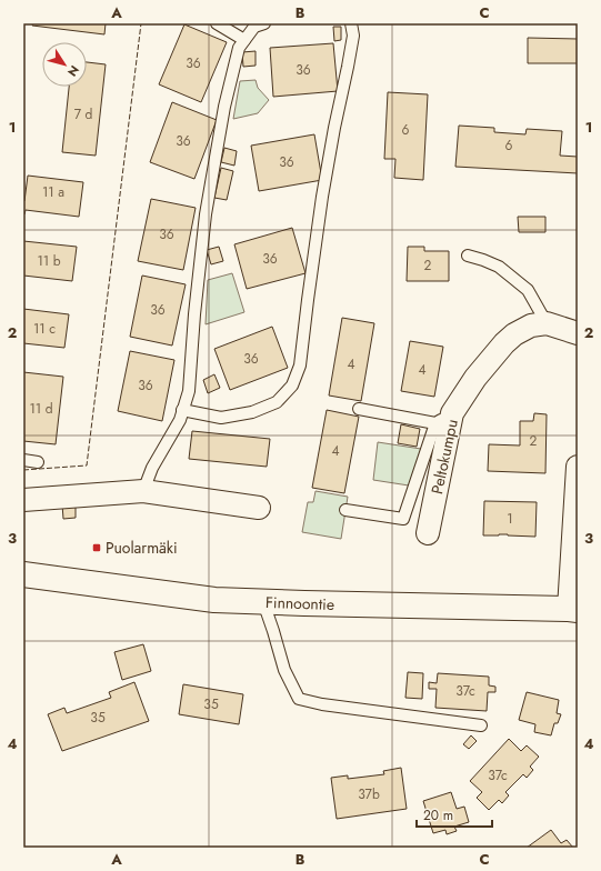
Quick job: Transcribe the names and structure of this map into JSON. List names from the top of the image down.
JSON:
{
  "streets": {
    "main road": ["Finnoontie"],
    "street": ["Peltokumpu"]
  },
  "places": {
    "transit": ["Puolarmäki"]
  },
  "house_numbers": [
    "36",
    "36",
    "7 d",
    "6",
    "36",
    "6",
    "36",
    "11 a",
    "36",
    "36",
    "11 b",
    "2",
    "36",
    "11 c",
    "36",
    "4",
    "4",
    "36",
    "11 d",
    "2",
    "4",
    "1",
    "37c",
    "35",
    "35",
    "37c",
    "37b"
  ],
  "scale_bar": "20 m",
  "north": "bottom right",
  "grid": {
    "columns": ["A", "B", "C"],
    "rows": [
      "1",
      "2",
      "3",
      "4"
    ]
  }
}
